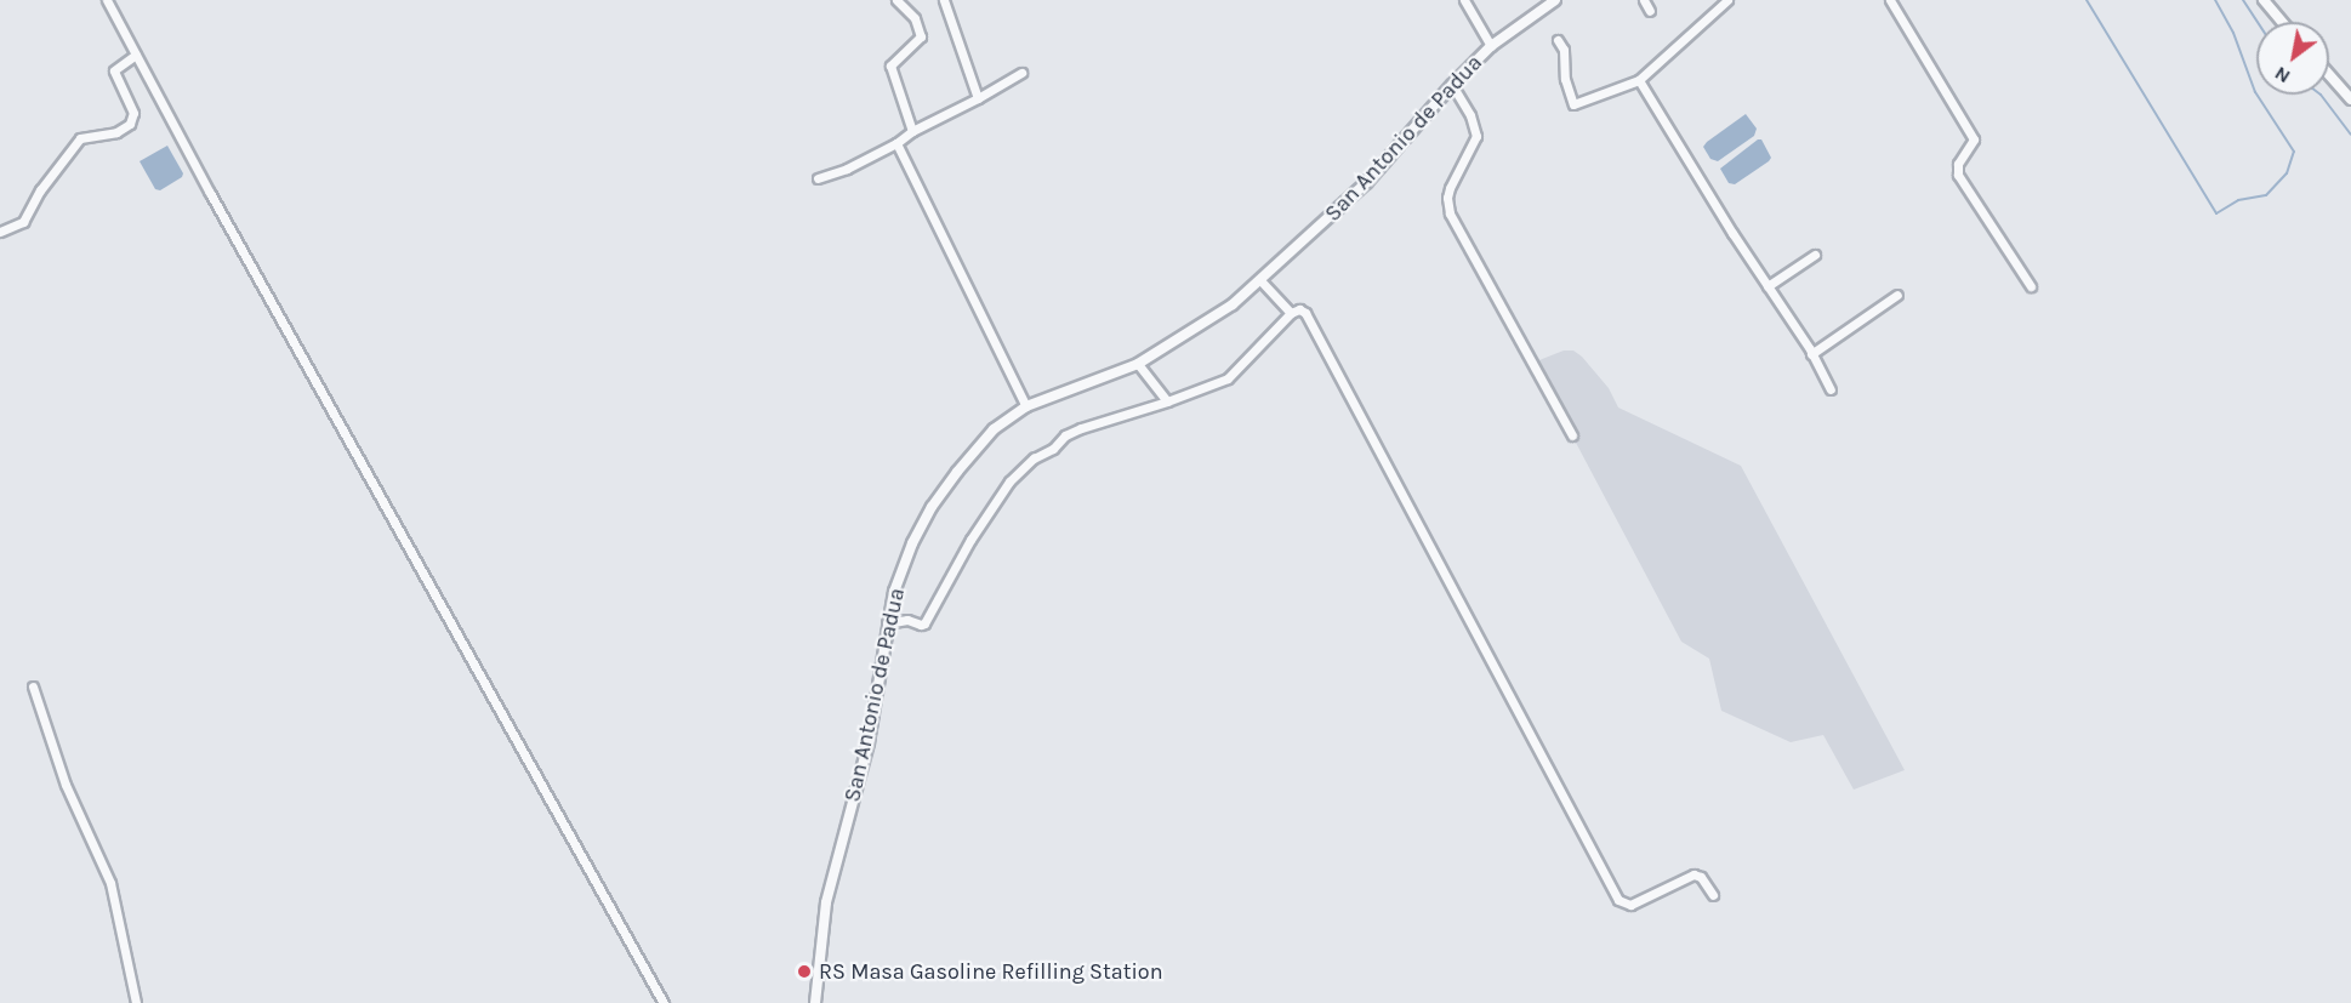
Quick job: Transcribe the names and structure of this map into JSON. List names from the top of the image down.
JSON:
{
  "streets": {
    "street": ["San Antonio de Padua"]
  },
  "places": ["RS Masa Gasoline Refilling Station"],
  "north": "bottom left"
}
